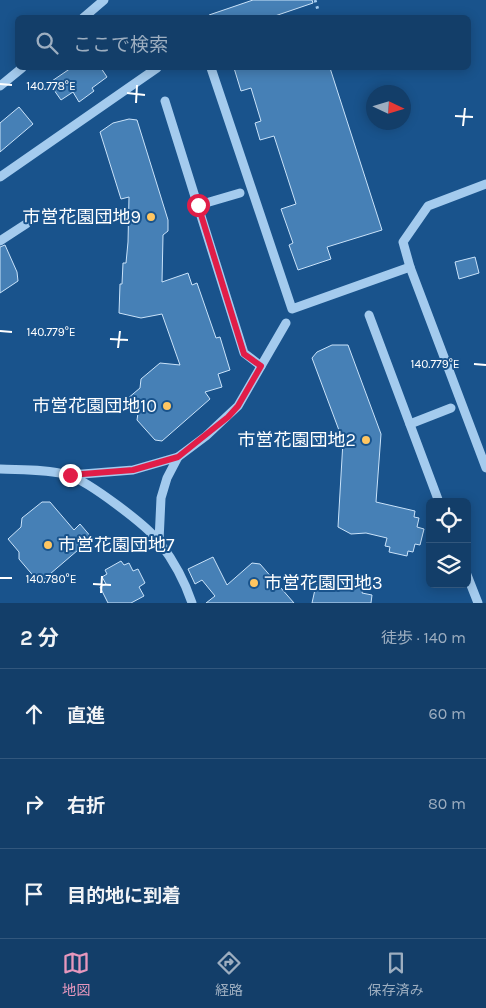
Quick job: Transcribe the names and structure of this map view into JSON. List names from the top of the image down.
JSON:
{
  "places": [
    "市営花園団地9",
    "市営花園団地10",
    "市営花園団地2",
    "市営花園団地7",
    "市営花園団地3"
  ],
  "north": "right",
  "page": {
    "search": "ここで検索",
    "heading": ["2 分", "徒歩 · 140 m"],
    "list": [
      ["直進", "60 m"],
      ["右折", "80 m"],
      "目的地に到着"
    ],
    "nav": ["地図", "経路", "保存済み"]
  },
  "coordinates": ["140.778°E", "140.779°E", "140.780°E"]
}
